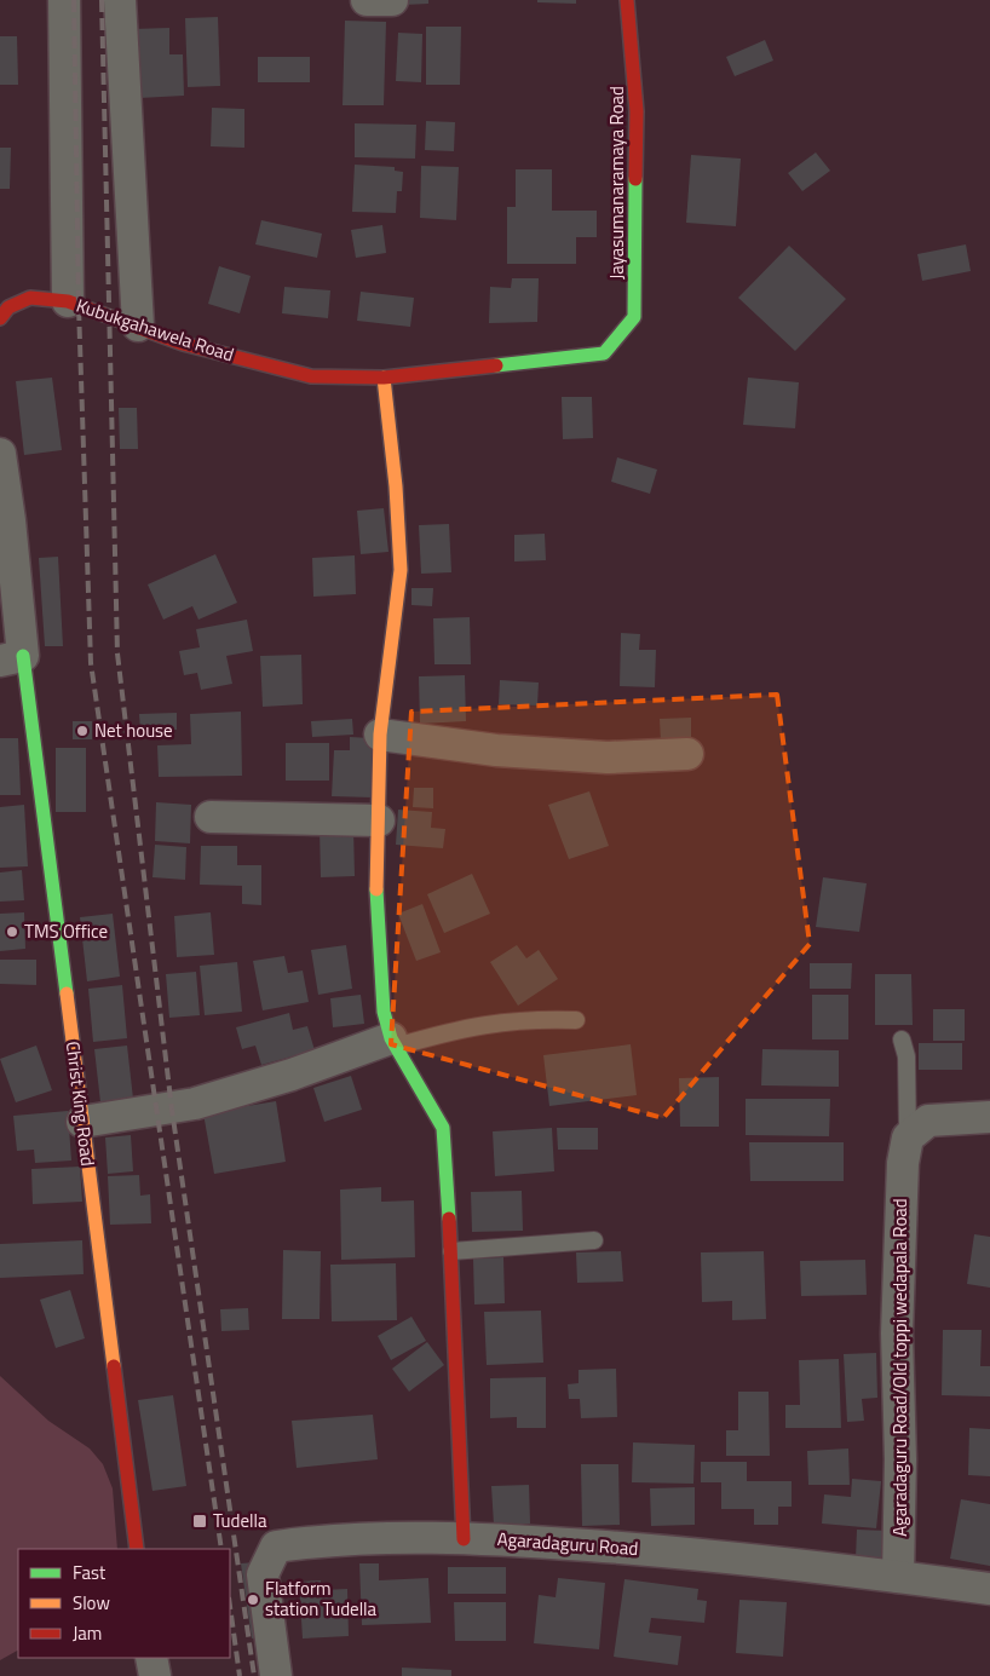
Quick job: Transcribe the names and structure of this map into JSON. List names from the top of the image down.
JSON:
{
  "streets": {
    "street": [
      "Jayasumanaramaya Road",
      "Kubukgahawela Road",
      "Christ King Road",
      "Agaradaguru Road/Old toppi wedapala Road",
      "Agaradaguru Road"
    ]
  },
  "crossings": [
    ["Jayasumanaramaya Road", "Kubukgahawela Road"],
    ["Agaradaguru Road/Old toppi wedapala Road", "Agaradaguru Road"]
  ],
  "places": {
    "other": ["Net house", "TMS Office", "Flatform station Tudella"],
    "transit": ["Tudella"]
  },
  "legend": ["Fast", "Slow", "Jam"]
}
